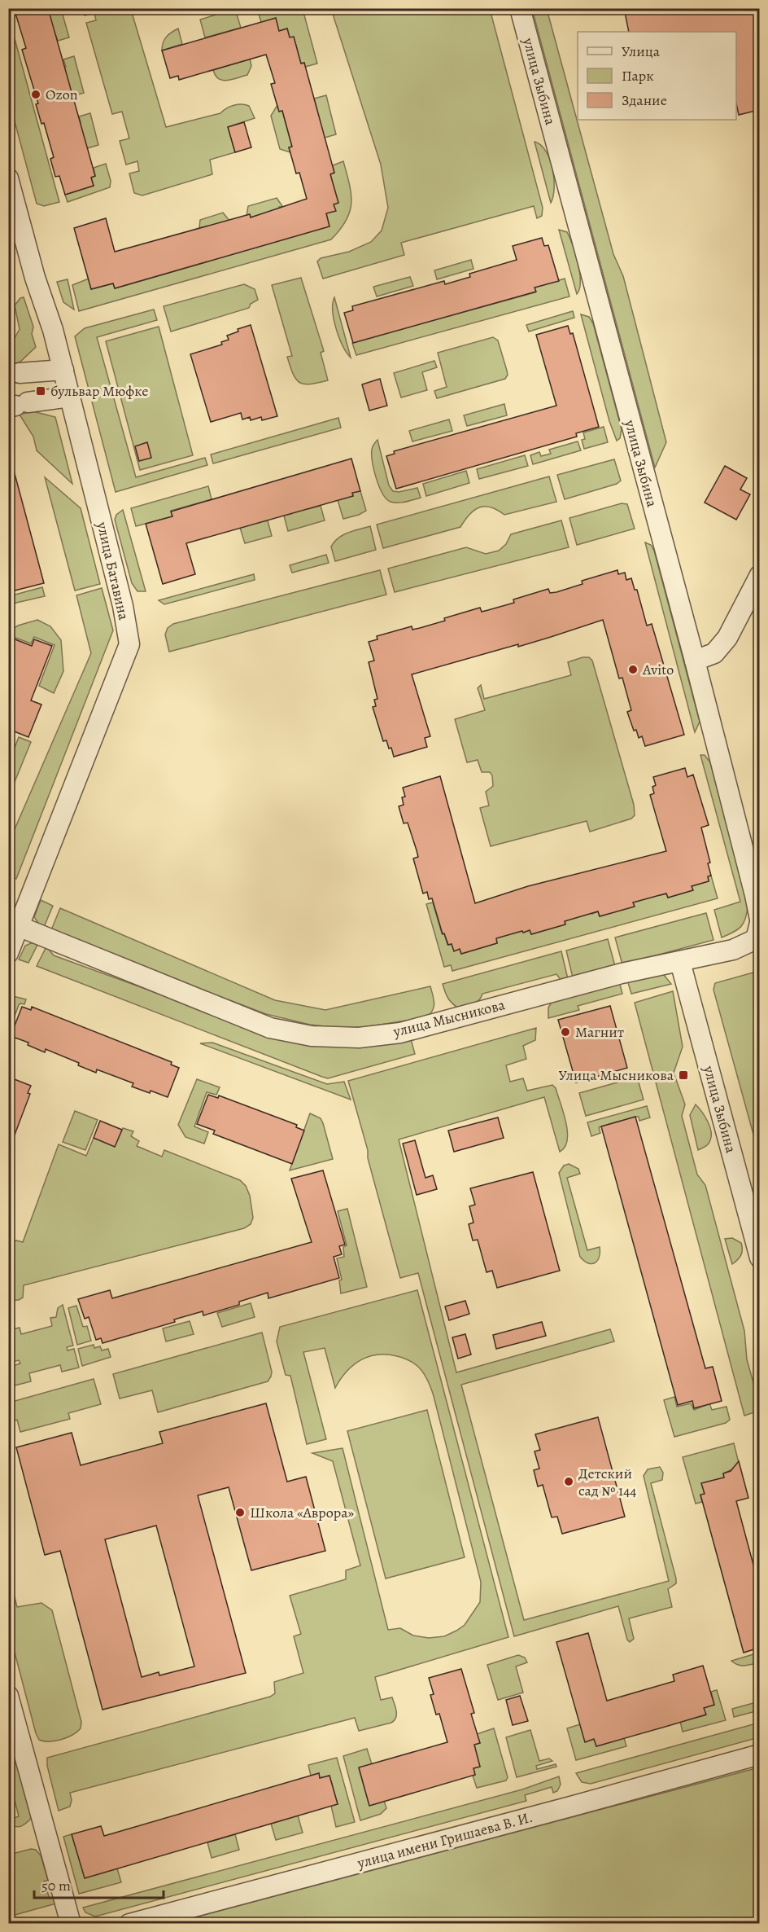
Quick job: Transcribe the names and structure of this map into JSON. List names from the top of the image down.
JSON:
{
  "streets": {
    "street": [
      "улица Зыбина",
      "улица Батавина",
      "улица Мысникова",
      "улица имени Гришаева В. И."
    ]
  },
  "crossings": [
    ["улица Зыбина", "улица Мысникова"],
    ["улица Батавина", "улица Мысникова"]
  ],
  "places": {
    "other": [
      "Ozon",
      "Avito",
      "Магнит",
      "Детский сад № 144",
      "Школа «Аврора»"
    ],
    "transit": ["бульвар Мюфке", "Улица Мысникова"]
  },
  "legend": ["Улица", "Парк", "Здание"],
  "scale_bar": "50 m"
}
